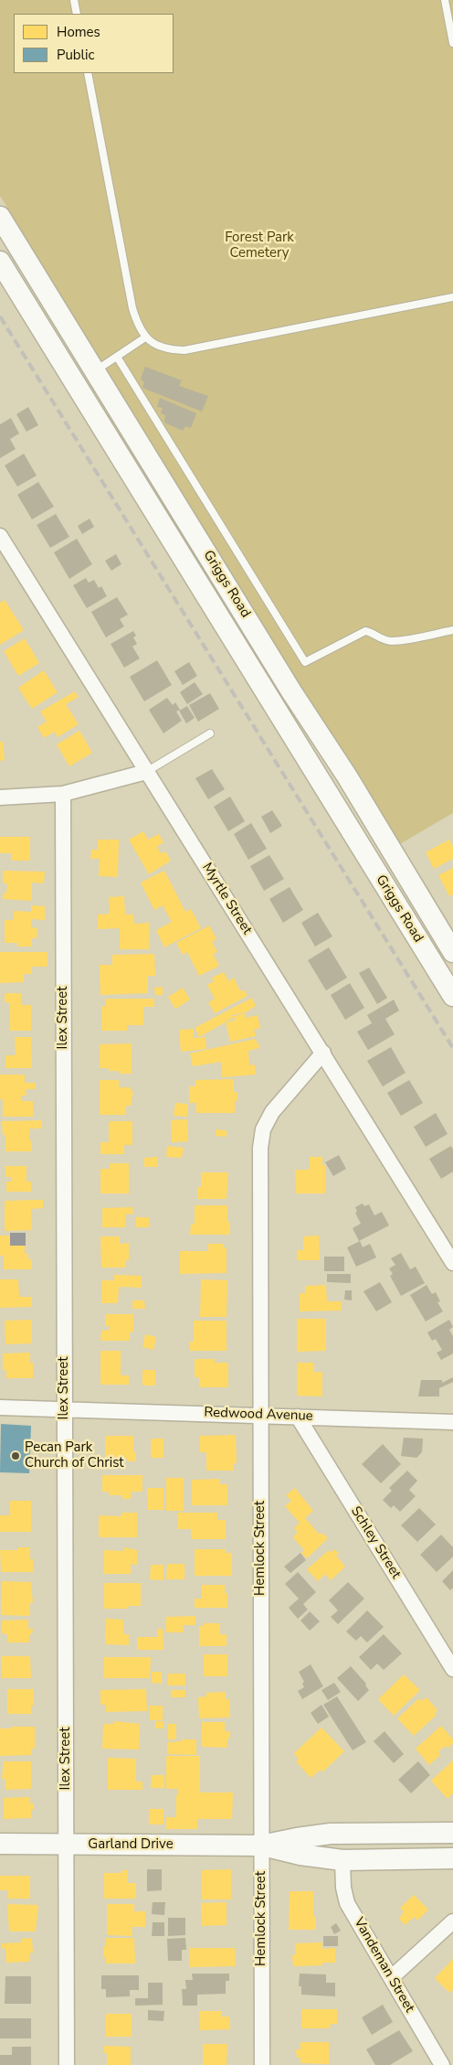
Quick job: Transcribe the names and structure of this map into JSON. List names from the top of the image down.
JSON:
{
  "streets": {
    "main road": ["Griggs Road", "Garland Drive"],
    "street": [
      "Myrtle Street",
      "Ilex Street",
      "Redwood Avenue",
      "Schley Street",
      "Hemlock Street",
      "Vandeman Street"
    ]
  },
  "crossings": [
    ["Myrtle Street", "Hemlock Street"],
    ["Ilex Street", "Redwood Avenue"],
    ["Ilex Street", "Garland Drive"],
    ["Redwood Avenue", "Schley Street"],
    ["Redwood Avenue", "Hemlock Street"],
    ["Hemlock Street", "Garland Drive"],
    ["Garland Drive", "Vandeman Street"]
  ],
  "parks": ["Forest Park Cemetery"],
  "places": ["Pecan Park Church of Christ"],
  "legend": ["Homes", "Public"]
}
